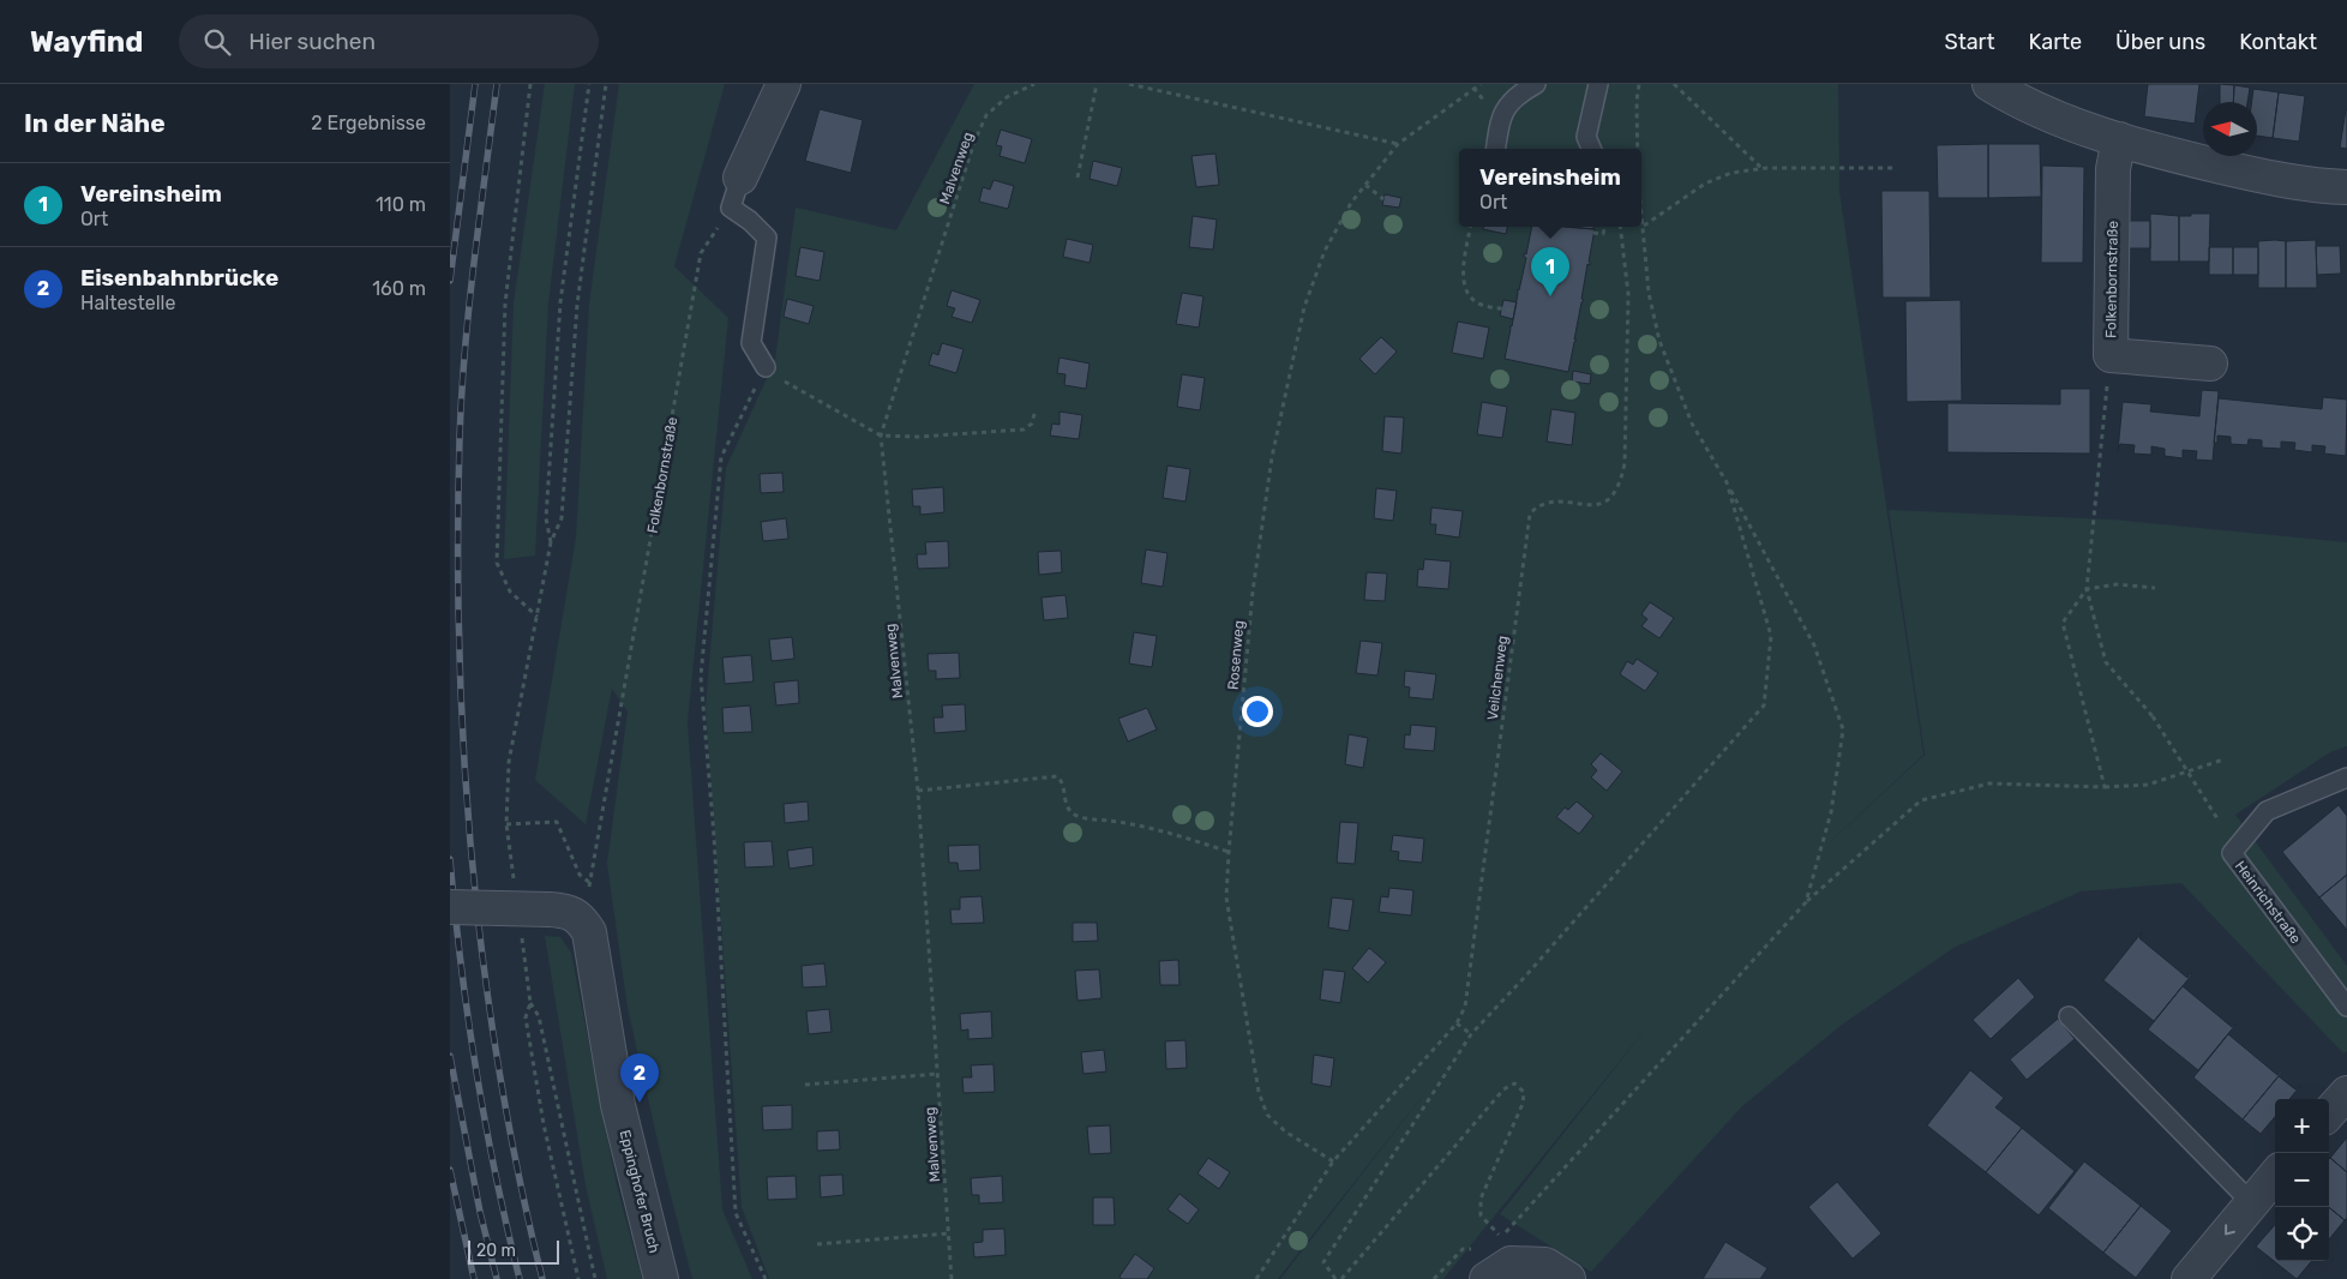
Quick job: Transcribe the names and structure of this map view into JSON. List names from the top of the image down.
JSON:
{
  "streets": {
    "street": ["Folkenbornstraße", "Eppinghofer Bruch"],
    "lane": ["Heinrichstraße"],
    "path": ["Malvenweg", "Rosenweg", "Veilchenweg"]
  },
  "crossings": [
    ["Rosenweg", "Veilchenweg"]
  ],
  "scale_bar": "20 m",
  "north": "left",
  "page": {
    "header": "Wayfind",
    "search": "Hier suchen",
    "nav": [
      "Start",
      "Karte",
      "Über uns",
      "Kontakt"
    ],
    "heading": ["In der Nähe", "2 Ergebnisse"],
    "popup": ["Vereinsheim", "Ort"],
    "list": [
      {
        "mark": "1",
        "name": "Vereinsheim",
        "note": "Ort",
        "value": "110 m"
      },
      {
        "mark": "2",
        "name": "Eisenbahnbrücke",
        "note": "Haltestelle",
        "value": "160 m"
      }
    ],
    "pins": ["1", "2"],
    "map_buttons": ["+", "−"],
    "scale": "20 m"
  }
}
